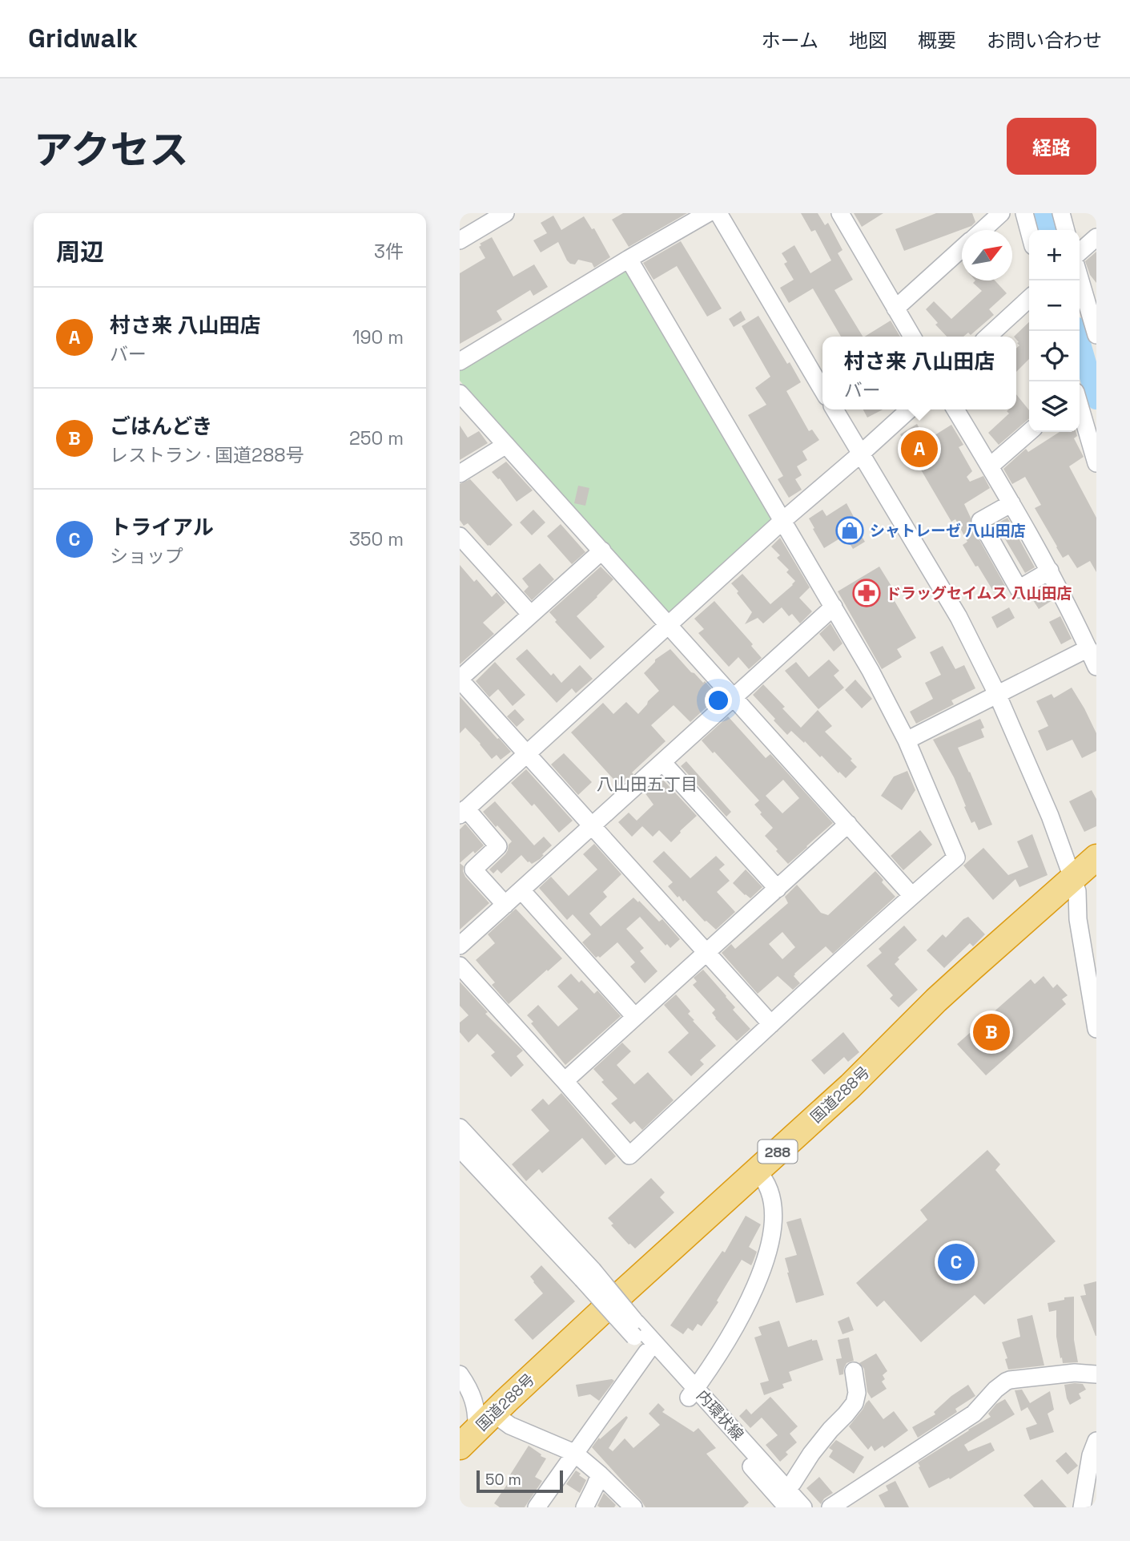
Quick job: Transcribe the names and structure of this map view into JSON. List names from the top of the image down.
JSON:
{
  "streets": {
    "highway": ["国道288号", "288"],
    "street": ["内環状線"]
  },
  "districts": ["八山田五丁目"],
  "places": {
    "shop": ["シャトレーゼ 八山田店"],
    "pharmacy": ["ドラッグセイムス 八山田店"]
  },
  "scale_bar": "50 m",
  "north": "top right",
  "page": {
    "header": "Gridwalk",
    "nav": [
      "ホーム",
      "地図",
      "概要",
      "お問い合わせ"
    ],
    "title": "アクセス",
    "buttons": "経路",
    "heading": ["周辺", "3件"],
    "map_buttons": ["+", "−"],
    "list": [
      {
        "mark": "A",
        "name": "村さ来 八山田店",
        "note": "バー",
        "value": "190 m"
      },
      {
        "mark": "B",
        "name": "ごはんどき",
        "note": "レストラン · 国道288号",
        "value": "250 m"
      },
      {
        "mark": "C",
        "name": "トライアル",
        "note": "ショップ",
        "value": "350 m"
      }
    ],
    "popup": ["村さ来 八山田店", "バー"],
    "pins": ["A", "B", "C"],
    "scale": "50 m"
  }
}
